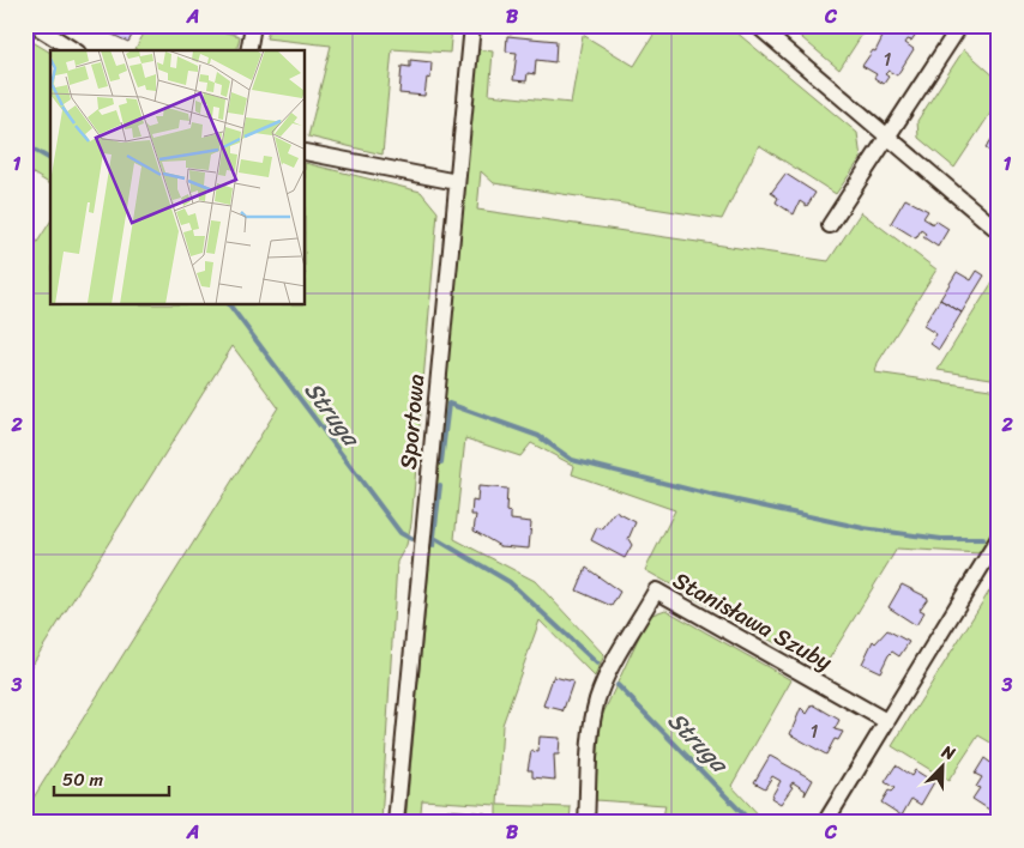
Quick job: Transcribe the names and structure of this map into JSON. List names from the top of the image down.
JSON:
{
  "streets": {
    "street": ["Sportowa", "Stanisława Szuby"]
  },
  "water": ["Struga"],
  "house_numbers": ["1", "1"],
  "scale_bar": "50 m",
  "north": "top right",
  "grid": {
    "columns": ["A", "B", "C"],
    "rows": ["1", "2", "3"]
  }
}
